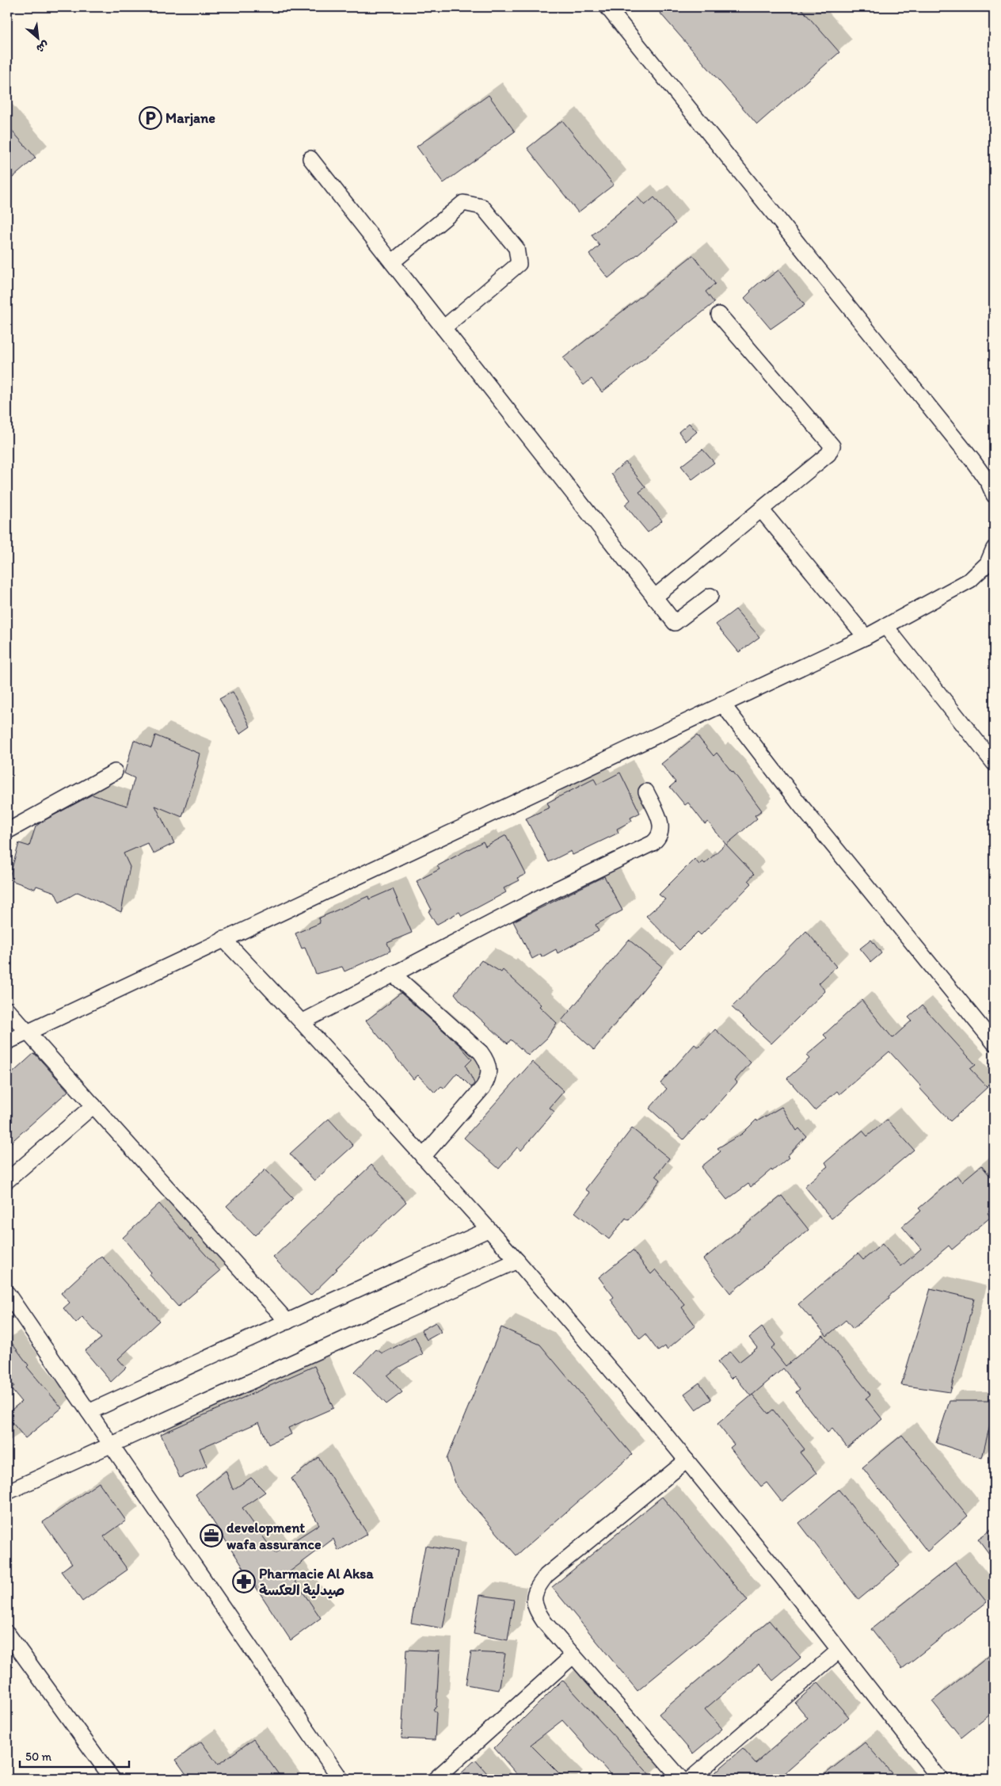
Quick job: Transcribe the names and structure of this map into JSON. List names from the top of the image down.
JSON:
{
  "places": {
    "parking": ["Marjane"],
    "office": ["development wafa assurance"],
    "pharmacy": ["Pharmacie Al Aksa صيدلية العكسة"]
  },
  "scale_bar": "50 m",
  "north": "bottom right"
}
